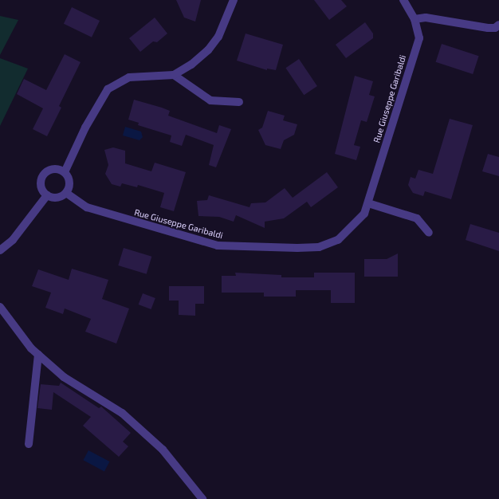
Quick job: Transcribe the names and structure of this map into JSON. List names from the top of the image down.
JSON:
{
  "streets": {
    "street": ["Rue Giuseppe Garibaldi"]
  }
}
